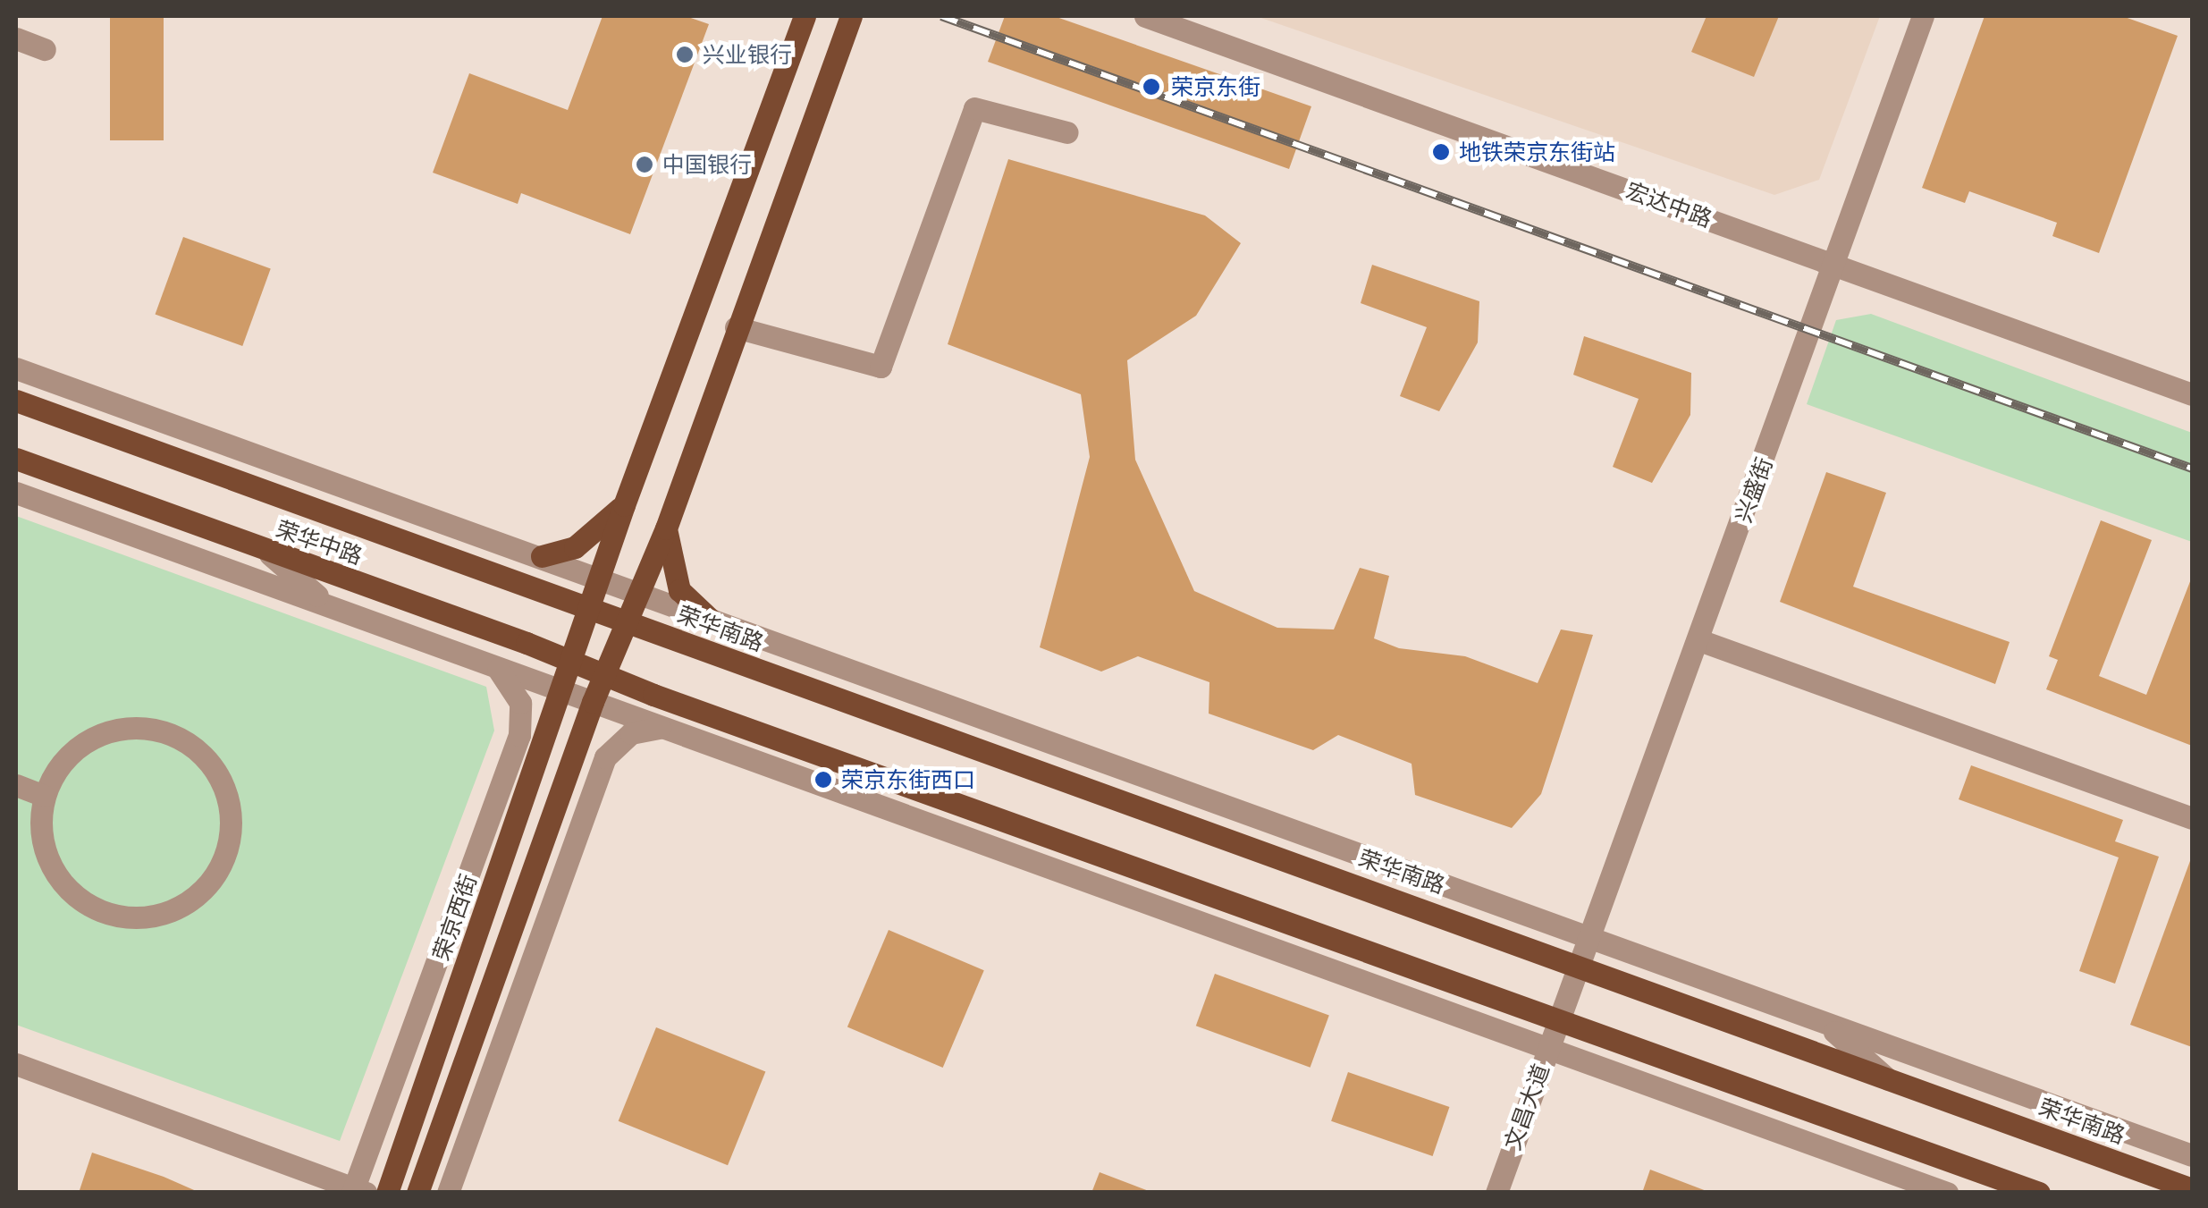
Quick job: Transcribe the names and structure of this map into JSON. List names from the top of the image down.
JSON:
{
  "streets": {
    "main road": ["荣华中路", "荣华南路", "荣京西街"],
    "street": ["宏达中路", "兴盛街", "文昌大道"]
  },
  "crossings": [
    ["宏达中路", "兴盛街"],
    ["兴盛街", "荣华南路"],
    ["兴盛街", "文昌大道"],
    ["荣华中路", "荣华南路"],
    ["荣华中路", "荣京西街"],
    ["荣华南路", "荣京西街"],
    ["荣华南路", "文昌大道"]
  ],
  "places": [
    "兴业银行",
    "荣京东街",
    "地铁荣京东街站",
    "中国银行",
    "荣京东街西口"
  ]
}
